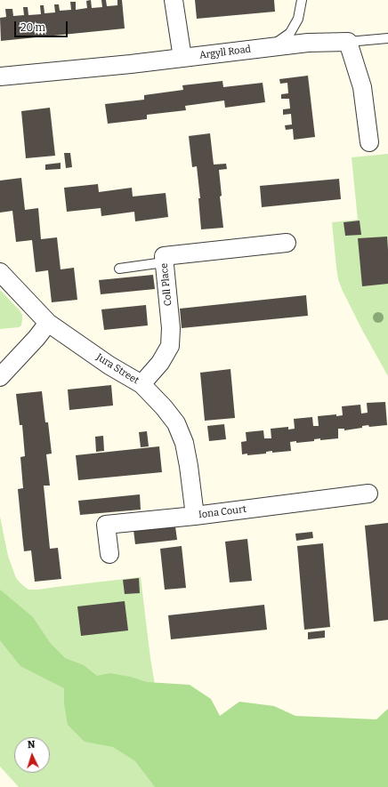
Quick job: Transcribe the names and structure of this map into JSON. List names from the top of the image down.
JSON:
{
  "streets": {
    "street": [
      "Argyll Road",
      "Coll Place",
      "Jura Street",
      "Iona Court"
    ]
  },
  "crossings": [
    ["Coll Place", "Jura Street"],
    ["Jura Street", "Iona Court"]
  ],
  "scale_bar": "20 m",
  "north": "top"
}
